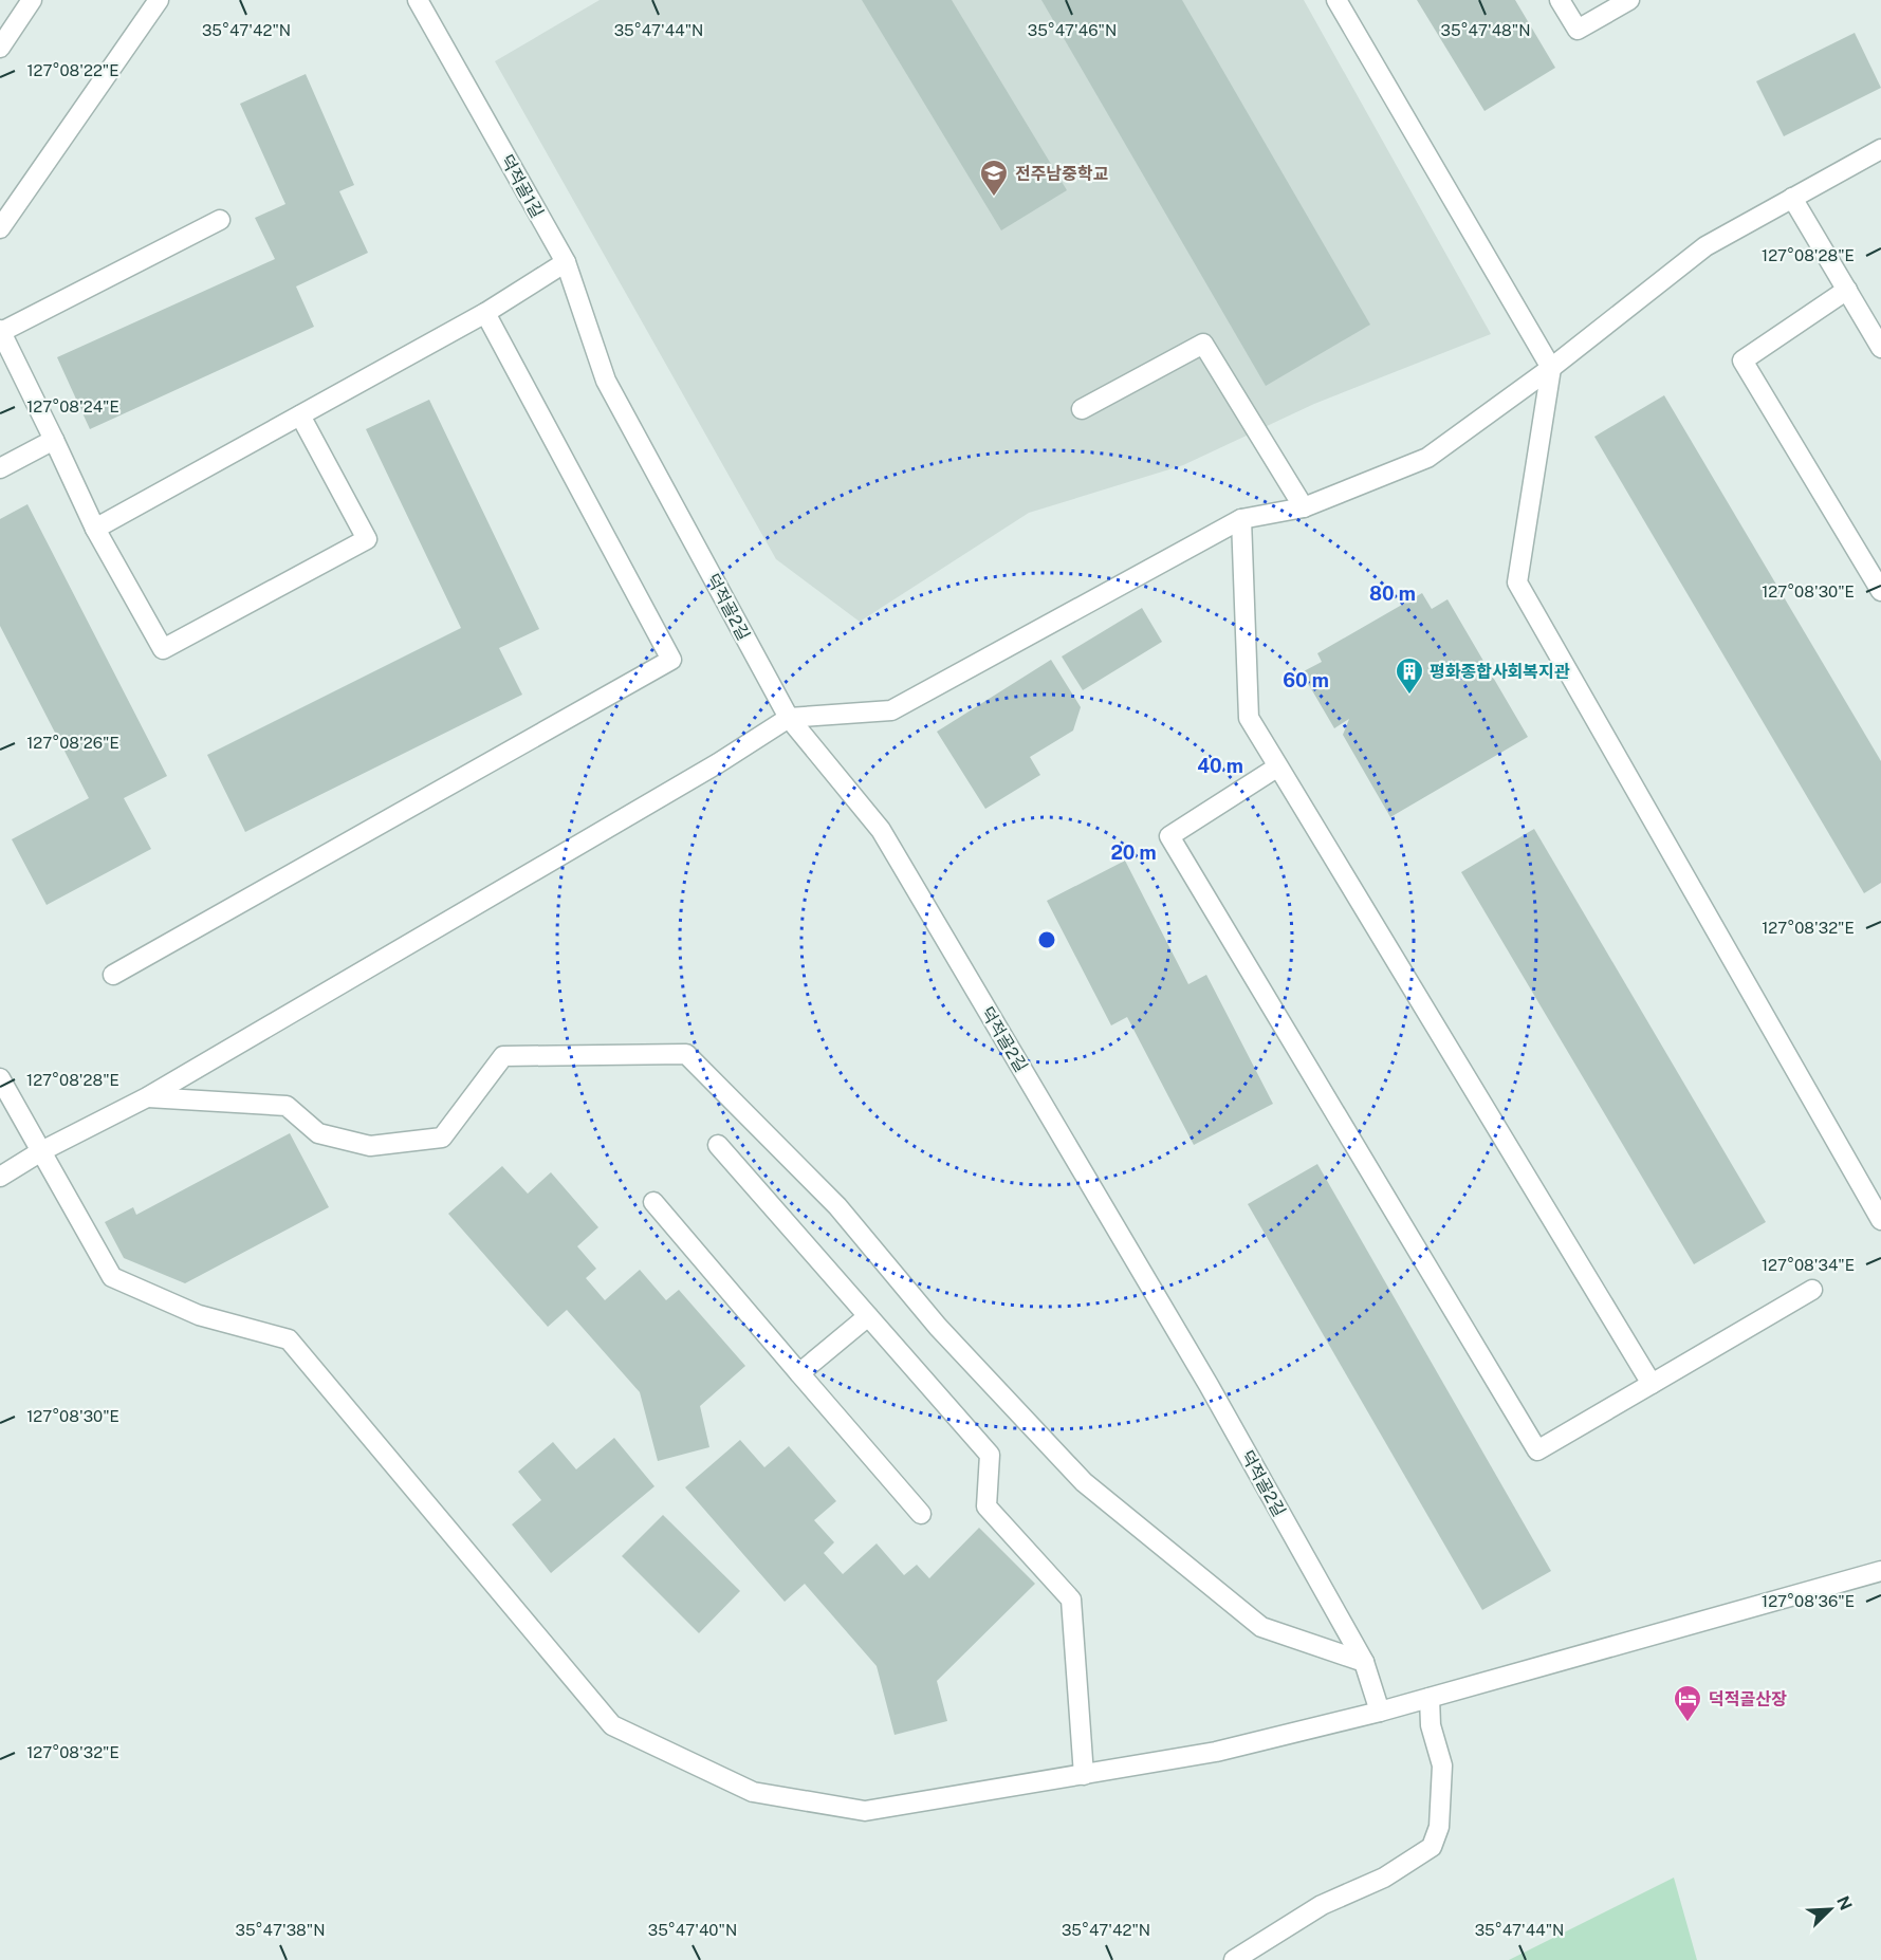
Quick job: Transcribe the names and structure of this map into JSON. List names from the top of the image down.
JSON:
{
  "streets": {
    "street": ["덕적골1길", "덕적골2길"]
  },
  "crossings": [
    ["덕적골1길", "덕적골2길"]
  ],
  "places": {
    "school or university": ["전주남중학교"],
    "building": ["평화종합사회복지관"],
    "hotel": ["덕적골산장"]
  },
  "north": "top right",
  "coordinates": [
    "35°47'48\"N",
    "35°47'42\"N",
    "35°47'44\"N",
    "35°47'46\"N",
    "127°08'22\"E",
    "127°08'28\"E",
    "127°08'24\"E",
    "127°08'30\"E",
    "127°08'26\"E",
    "127°08'32\"E",
    "127°08'34\"E",
    "127°08'36\"E",
    "35°47'38\"N",
    "35°47'40\"N"
  ],
  "rings": [
    "80 m",
    "60 m",
    "40 m",
    "20 m"
  ]
}
